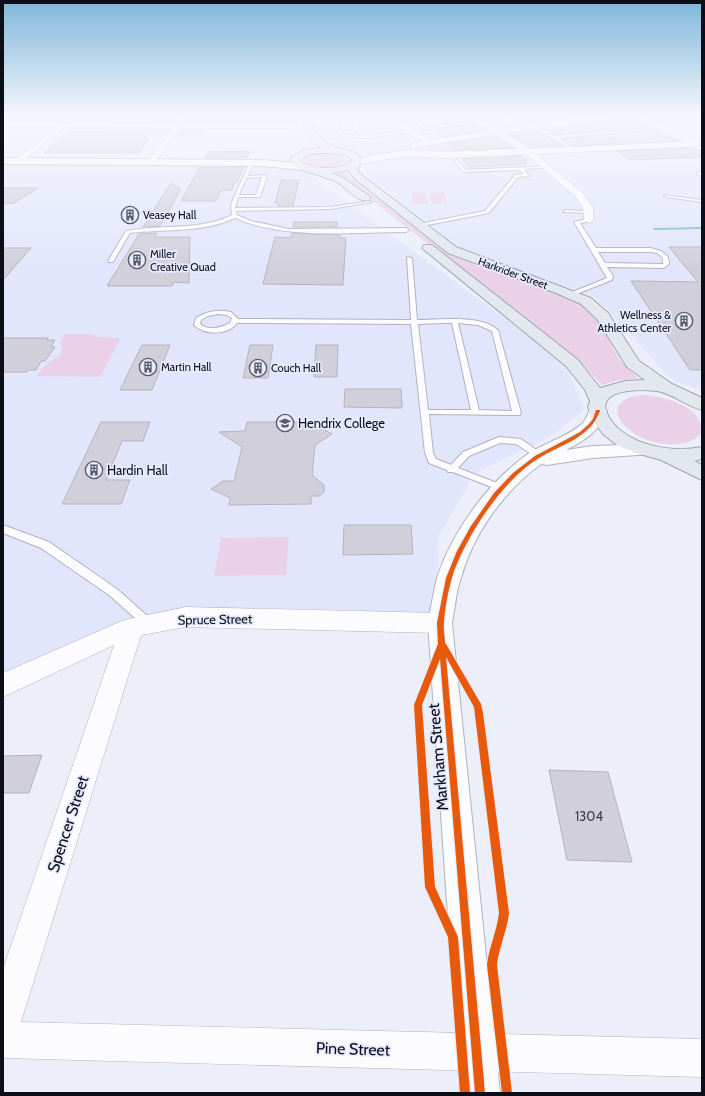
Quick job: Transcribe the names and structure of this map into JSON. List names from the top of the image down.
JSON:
{
  "streets": {
    "main road": ["Harkrider Street"],
    "street": [
      "Spruce Street",
      "Markham Street",
      "Spencer Street",
      "Pine Street"
    ]
  },
  "crossings": [
    ["Harkrider Street", "Markham Street"],
    ["Spruce Street", "Markham Street"],
    ["Spruce Street", "Spencer Street"],
    ["Markham Street", "Pine Street"]
  ],
  "places": {
    "building": [
      "Veasey Hall",
      "Miller Creative Quad",
      "Wellness & Athletics Center",
      "Martin Hall",
      "Couch Hall",
      "Hardin Hall"
    ],
    "school or university": ["Hendrix College"]
  },
  "house_numbers": ["1304"]
}
